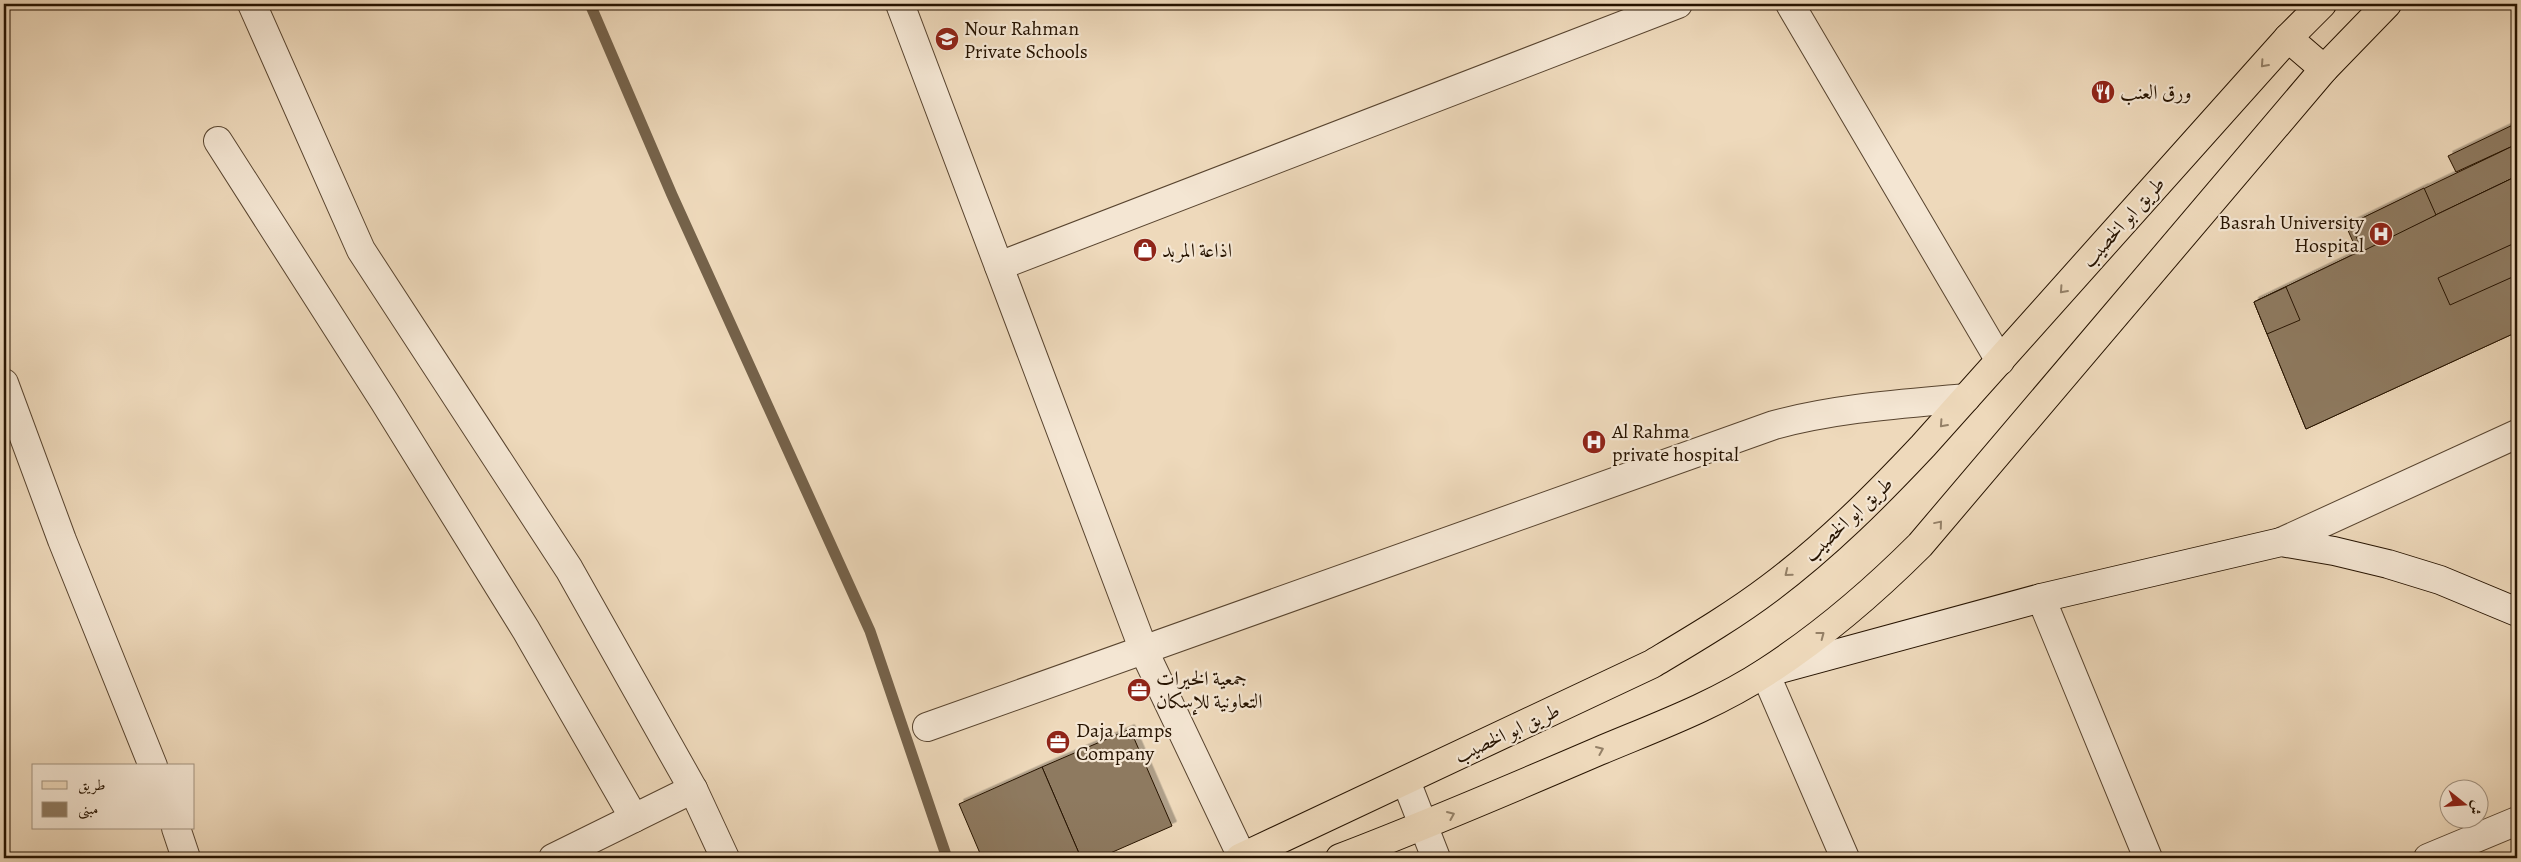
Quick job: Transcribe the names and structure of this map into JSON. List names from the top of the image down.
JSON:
{
  "streets": {
    "main road": ["طريق ابو الخصيب"]
  },
  "places": {
    "school or university": ["Nour Rahman Private Schools"],
    "restaurant": ["ورق العنب"],
    "hospital": ["Basrah University Hospital", "Al Rahma private hospital"],
    "shop": ["اذاعة المربد"],
    "office": ["جمعية الخيرات التعاونية للإسكان", "Daja Lamps Company"]
  },
  "legend": ["طريق", "مبنى"],
  "north": "right"
}
